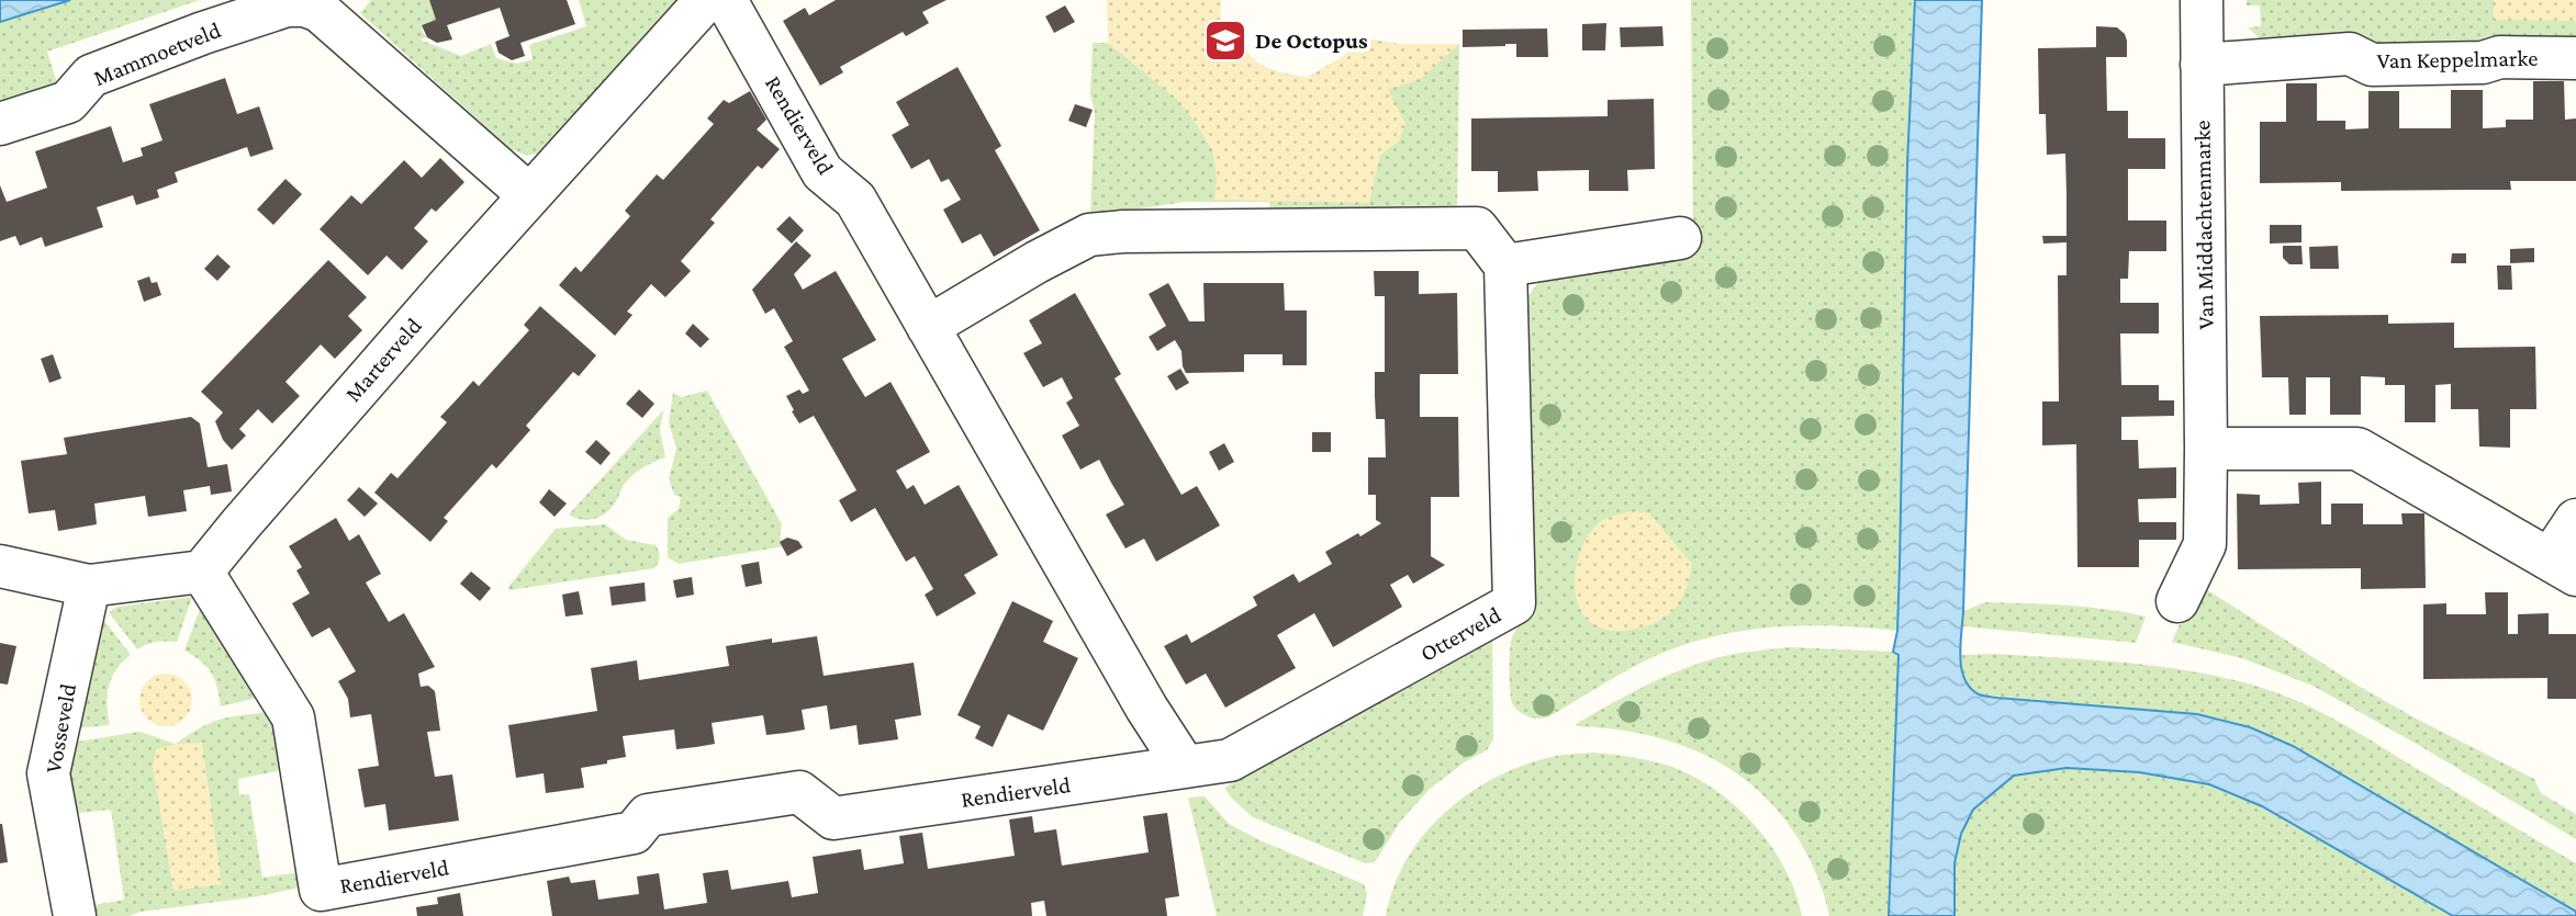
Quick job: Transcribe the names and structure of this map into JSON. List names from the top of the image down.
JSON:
{
  "streets": {
    "street": [
      "Mammoetveld",
      "Van Keppelmarke",
      "Rendierveld",
      "Van Middachtenmarke",
      "Marterveld",
      "Otterveld",
      "Vosseveld"
    ]
  },
  "crossings": [
    ["Mammoetveld", "Marterveld"],
    ["Van Keppelmarke", "Van Middachtenmarke"],
    ["Rendierveld", "Marterveld"],
    ["Rendierveld", "Otterveld"]
  ],
  "places": {
    "school or university": ["De Octopus"]
  }
}
